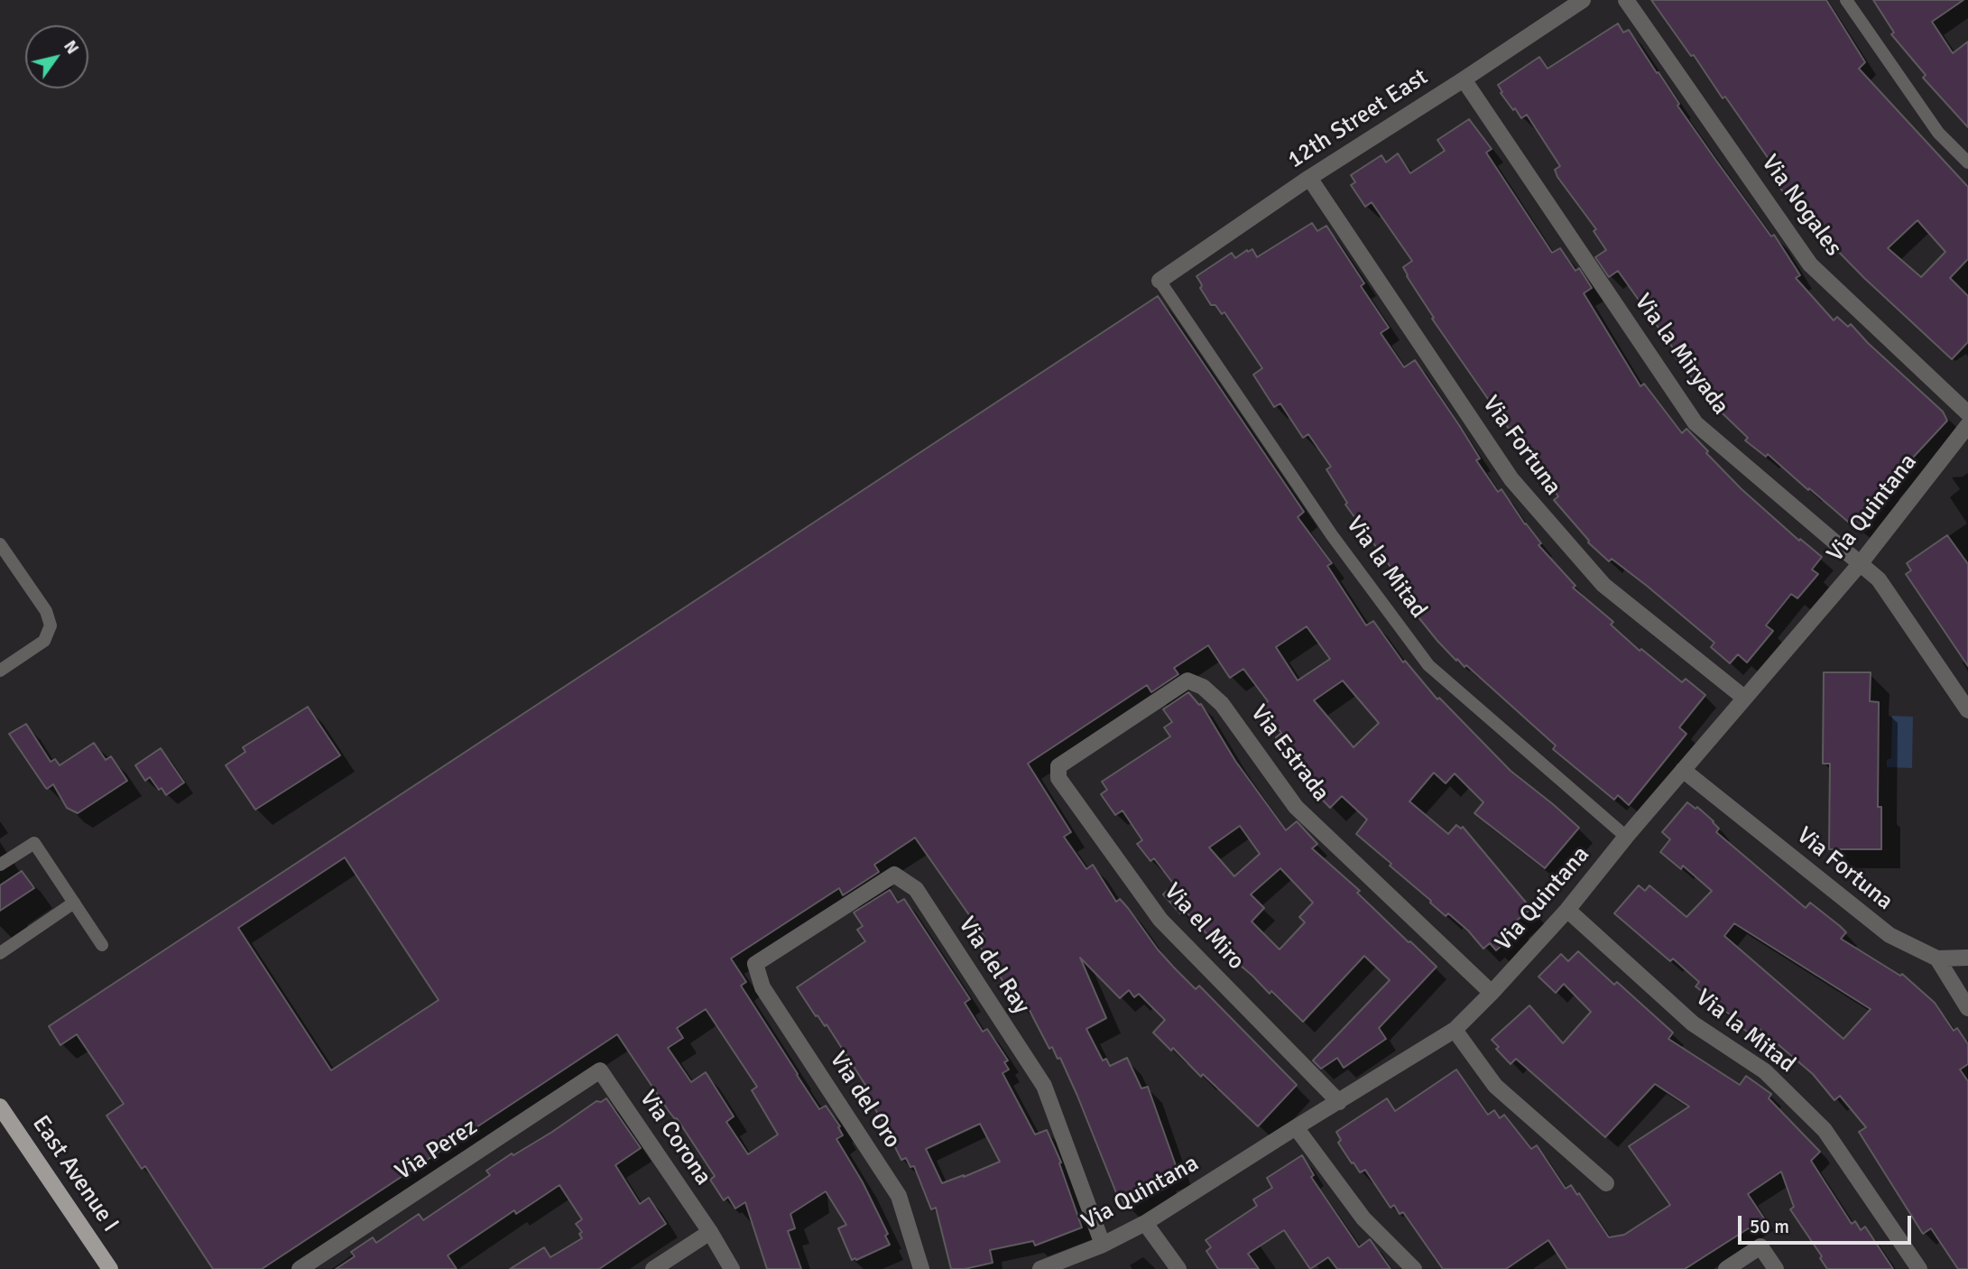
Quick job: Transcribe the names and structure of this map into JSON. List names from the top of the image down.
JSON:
{
  "streets": {
    "main road": ["East Avenue I"],
    "street": [
      "12th Street East",
      "Via Nogales",
      "Via la Miryada",
      "Via Fortuna",
      "Via Quintana",
      "Via la Mitad",
      "Via Estrada",
      "Via el Miro",
      "Via del Ray",
      "Via del Oro",
      "Via Corona",
      "Via Perez"
    ]
  },
  "crossings": [
    ["12th Street East", "Via la Miryada"],
    ["12th Street East", "Via Fortuna"],
    ["12th Street East", "Via la Mitad"],
    ["Via la Miryada", "Via Quintana"],
    ["Via Fortuna", "Via Quintana"],
    ["Via Quintana", "Via la Mitad"],
    ["Via Quintana", "Via Estrada"],
    ["Via Quintana", "Via el Miro"],
    ["Via Quintana", "Via del Ray"],
    ["Via Estrada", "Via el Miro"],
    ["Via del Ray", "Via del Oro"],
    ["Via Corona", "Via Perez"]
  ],
  "scale_bar": "50 m",
  "north": "top right"
}
